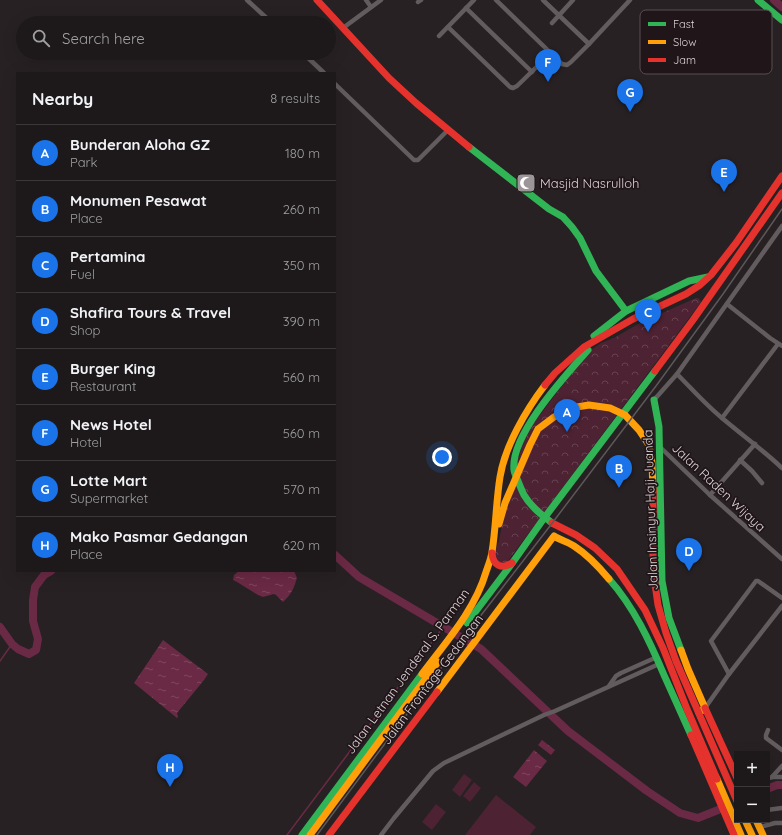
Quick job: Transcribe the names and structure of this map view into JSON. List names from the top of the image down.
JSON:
{
  "streets": {
    "main road": ["Jalan Insinyur Haji Juanda", "Jalan Letnan Jenderal S. Parman", "Jalan Frontage Gedangan"],
    "street": ["Jalan Raden Wijaya"]
  },
  "crossings": [
    ["Jalan Raden Wijaya", "Jalan Insinyur Haji Juanda"]
  ],
  "places": {
    "mosque": ["Masjid Nasrulloh"]
  },
  "legend": ["Fast", "Slow", "Jam"],
  "page": {
    "search": "Search here",
    "pins": [
      "F",
      "G",
      "E",
      "C",
      "A",
      "B",
      "D",
      "H"
    ],
    "heading": ["Nearby", "8 results"],
    "list": [
      {
        "mark": "A",
        "name": "Bunderan Aloha GZ",
        "note": "Park",
        "value": "180 m"
      },
      {
        "mark": "B",
        "name": "Monumen Pesawat",
        "note": "Place",
        "value": "260 m"
      },
      {
        "mark": "C",
        "name": "Pertamina",
        "note": "Fuel",
        "value": "350 m"
      },
      {
        "mark": "D",
        "name": "Shafira Tours & Travel",
        "note": "Shop",
        "value": "390 m"
      },
      {
        "mark": "E",
        "name": "Burger King",
        "note": "Restaurant",
        "value": "560 m"
      },
      {
        "mark": "F",
        "name": "News Hotel",
        "note": "Hotel",
        "value": "560 m"
      },
      {
        "mark": "G",
        "name": "Lotte Mart",
        "note": "Supermarket",
        "value": "570 m"
      },
      {
        "mark": "H",
        "name": "Mako Pasmar Gedangan",
        "note": "Place",
        "value": "620 m"
      }
    ],
    "map_buttons": ["+", "−"]
  }
}
